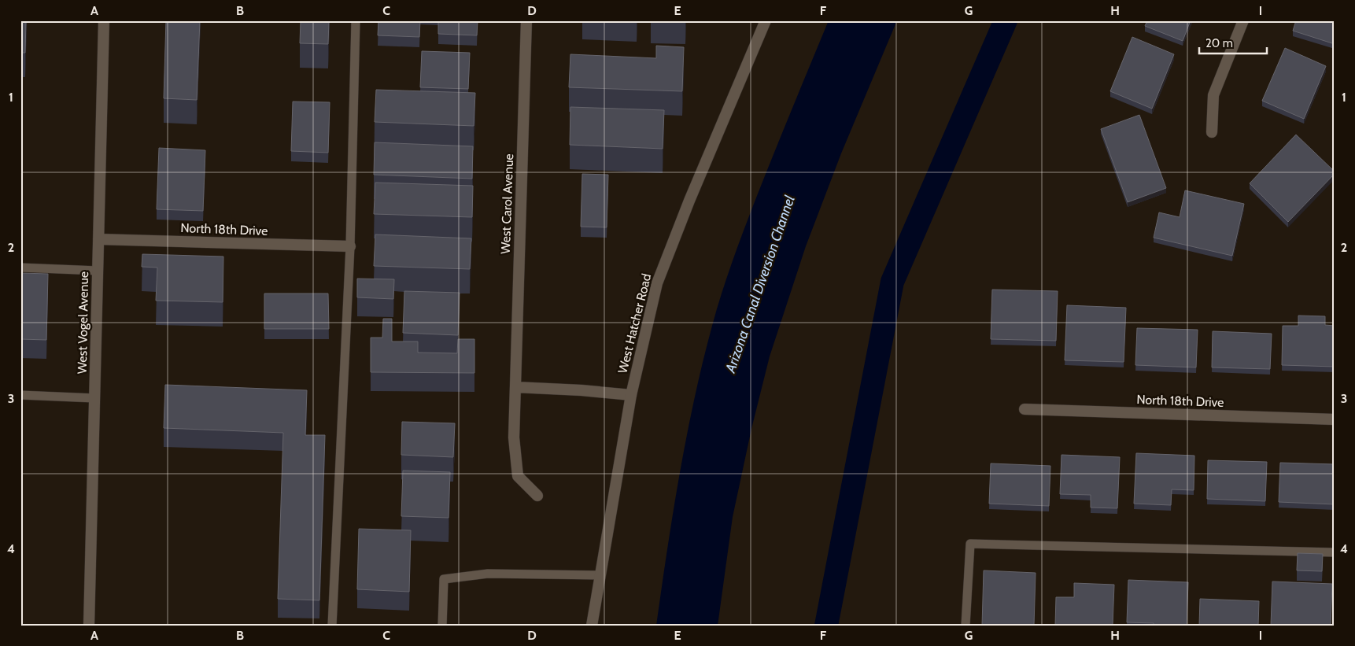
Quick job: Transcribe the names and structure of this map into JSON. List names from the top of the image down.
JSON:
{
  "streets": {
    "street": [
      "West Carol Avenue",
      "North 18th Drive",
      "West Vogel Avenue",
      "West Hatcher Road"
    ]
  },
  "crossings": [
    ["North 18th Drive", "West Vogel Avenue"]
  ],
  "water": ["Arizona Canal Diversion Channel"],
  "scale_bar": "20 m",
  "grid": {
    "columns": [
      "A",
      "B",
      "C",
      "D",
      "E",
      "F",
      "G",
      "H",
      "I"
    ],
    "rows": [
      "1",
      "2",
      "3",
      "4"
    ]
  }
}
